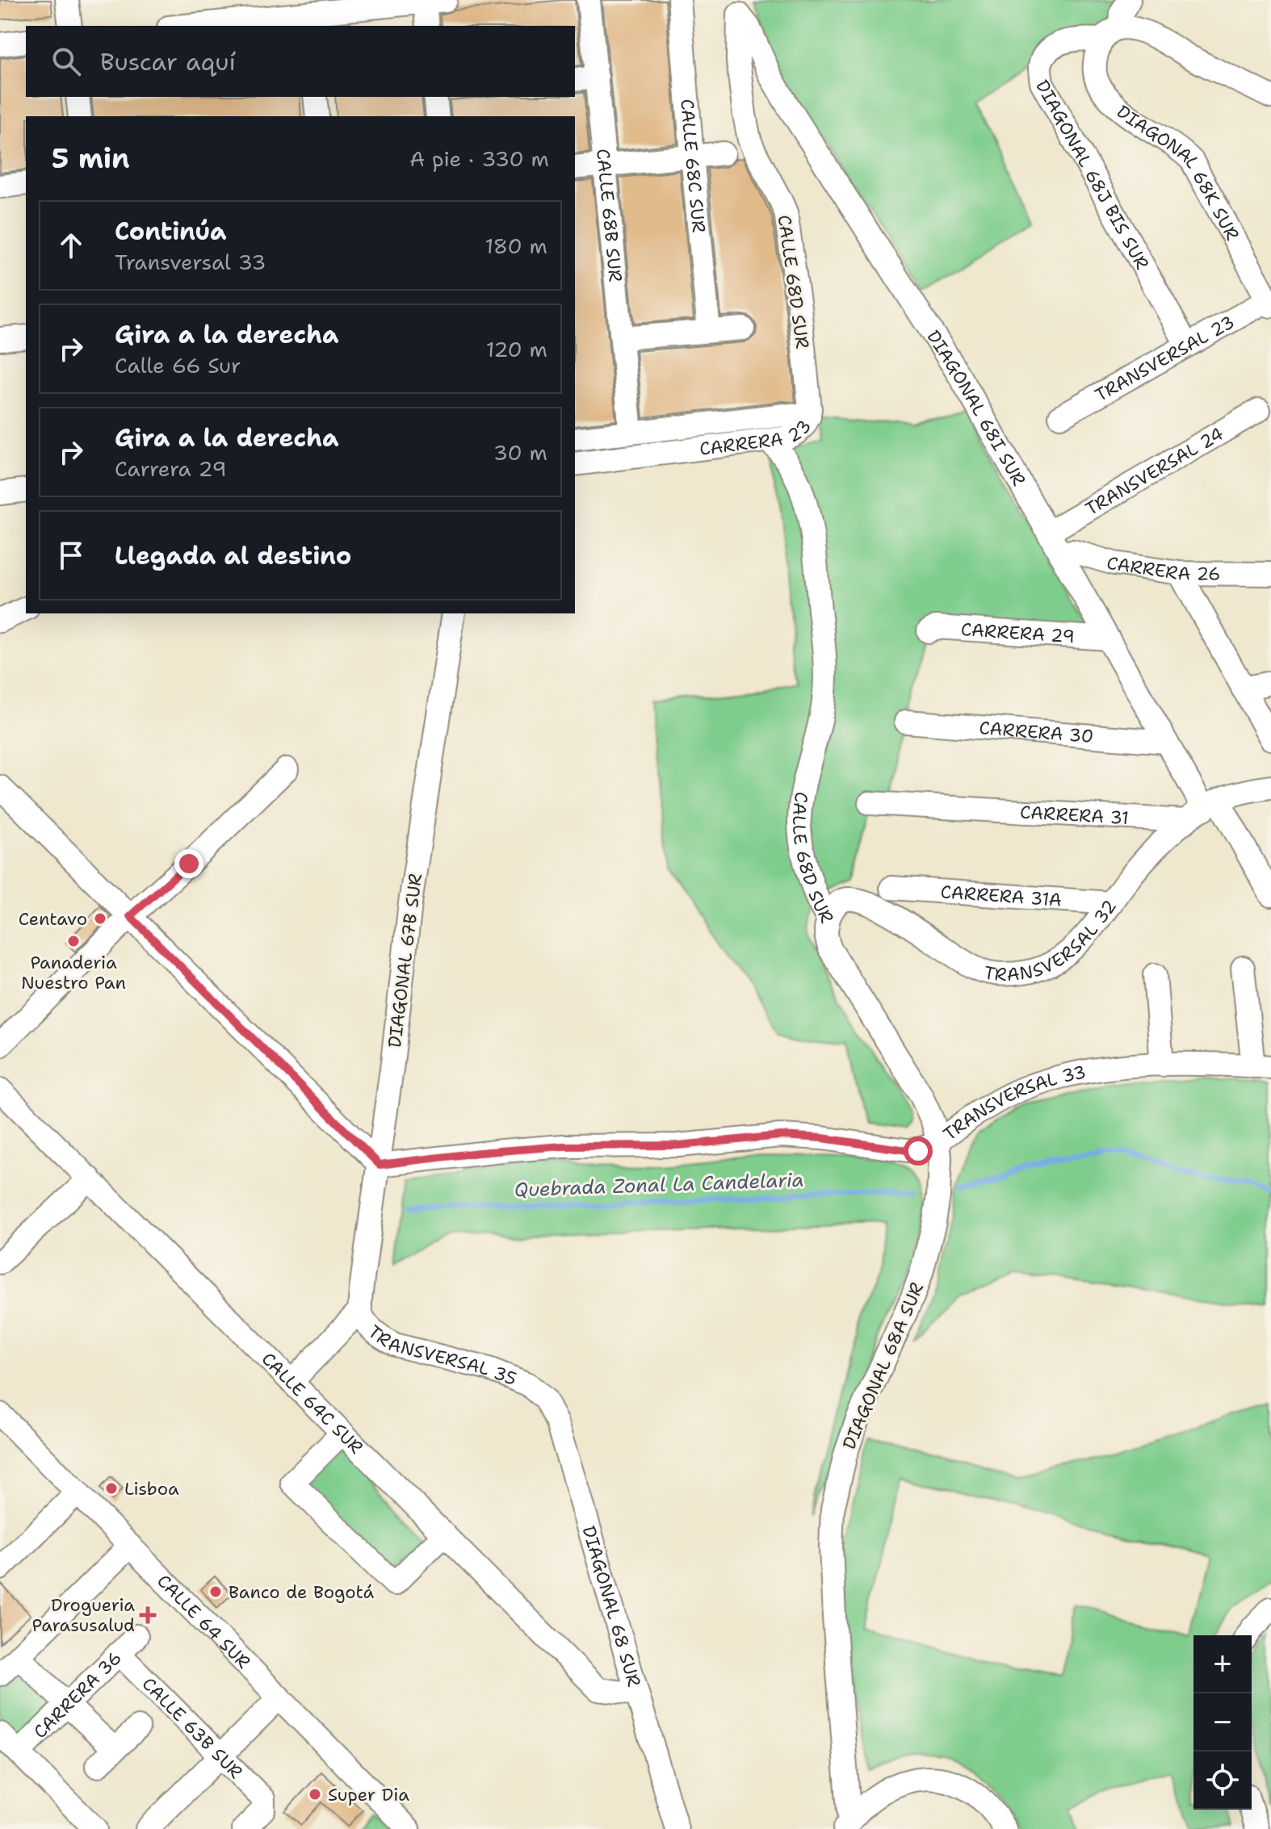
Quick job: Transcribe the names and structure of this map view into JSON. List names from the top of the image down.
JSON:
{
  "streets": {
    "street": [
      "CALLE 68C SUR",
      "DIAGONAL 68J BIS SUR",
      "DIAGONAL 68K SUR",
      "CALLE 68B SUR",
      "CALLE 68D SUR",
      "TRANSVERSAL 23",
      "DIAGONAL 68I SUR",
      "CARRERA 23",
      "TRANSVERSAL 24",
      "CARRERA 26",
      "CARRERA 29",
      "CARRERA 30",
      "CARRERA 31",
      "CARRERA 31A",
      "TRANSVERSAL 32",
      "DIAGONAL 67B SUR",
      "TRANSVERSAL 33",
      "TRANSVERSAL 35",
      "DIAGONAL 68A SUR",
      "CALLE 64C SUR",
      "DIAGONAL 68 SUR",
      "CALLE 64 SUR",
      "CARRERA 36",
      "CALLE 63B SUR"
    ]
  },
  "crossings": [
    ["DIAGONAL 68J BIS SUR", "DIAGONAL 68K SUR"],
    ["DIAGONAL 68J BIS SUR", "TRANSVERSAL 23"],
    ["DIAGONAL 68K SUR", "TRANSVERSAL 23"],
    ["CALLE 68B SUR", "CARRERA 23"],
    ["CALLE 68D SUR", "DIAGONAL 68I SUR"],
    ["CALLE 68D SUR", "CARRERA 23"],
    ["CALLE 68D SUR", "TRANSVERSAL 32"],
    ["CALLE 68D SUR", "TRANSVERSAL 33"],
    ["CALLE 68D SUR", "DIAGONAL 68A SUR"],
    ["DIAGONAL 68I SUR", "TRANSVERSAL 24"],
    ["DIAGONAL 68I SUR", "CARRERA 26"],
    ["DIAGONAL 68I SUR", "CARRERA 29"],
    ["DIAGONAL 68I SUR", "CARRERA 30"],
    ["DIAGONAL 68I SUR", "CARRERA 31"],
    ["DIAGONAL 68I SUR", "TRANSVERSAL 32"],
    ["CARRERA 31", "TRANSVERSAL 32"],
    ["CARRERA 31A", "TRANSVERSAL 32"],
    ["DIAGONAL 67B SUR", "TRANSVERSAL 33"],
    ["DIAGONAL 67B SUR", "TRANSVERSAL 35"],
    ["TRANSVERSAL 33", "DIAGONAL 68A SUR"],
    ["TRANSVERSAL 35", "DIAGONAL 68 SUR"],
    ["CALLE 64C SUR", "DIAGONAL 68 SUR"],
    ["CARRERA 36", "CALLE 63B SUR"]
  ],
  "water": ["Quebrada Zonal La Candelaria"],
  "places": {
    "other": [
      "Centavo",
      "Panaderia Nuestro Pan",
      "Lisboa",
      "Banco de Bogotá",
      "Super Dia"
    ],
    "health": ["Drogueria Parasusalud"]
  },
  "page": {
    "search": "Buscar aquí",
    "heading": ["5 min", "A pie · 330 m"],
    "list": [
      ["Continúa", "Transversal 33", "180 m"],
      ["Gira a la derecha", "Calle 66 Sur", "120 m"],
      ["Gira a la derecha", "Carrera 29", "30 m"],
      "Llegada al destino"
    ],
    "map_buttons": ["+", "−"]
  }
}
